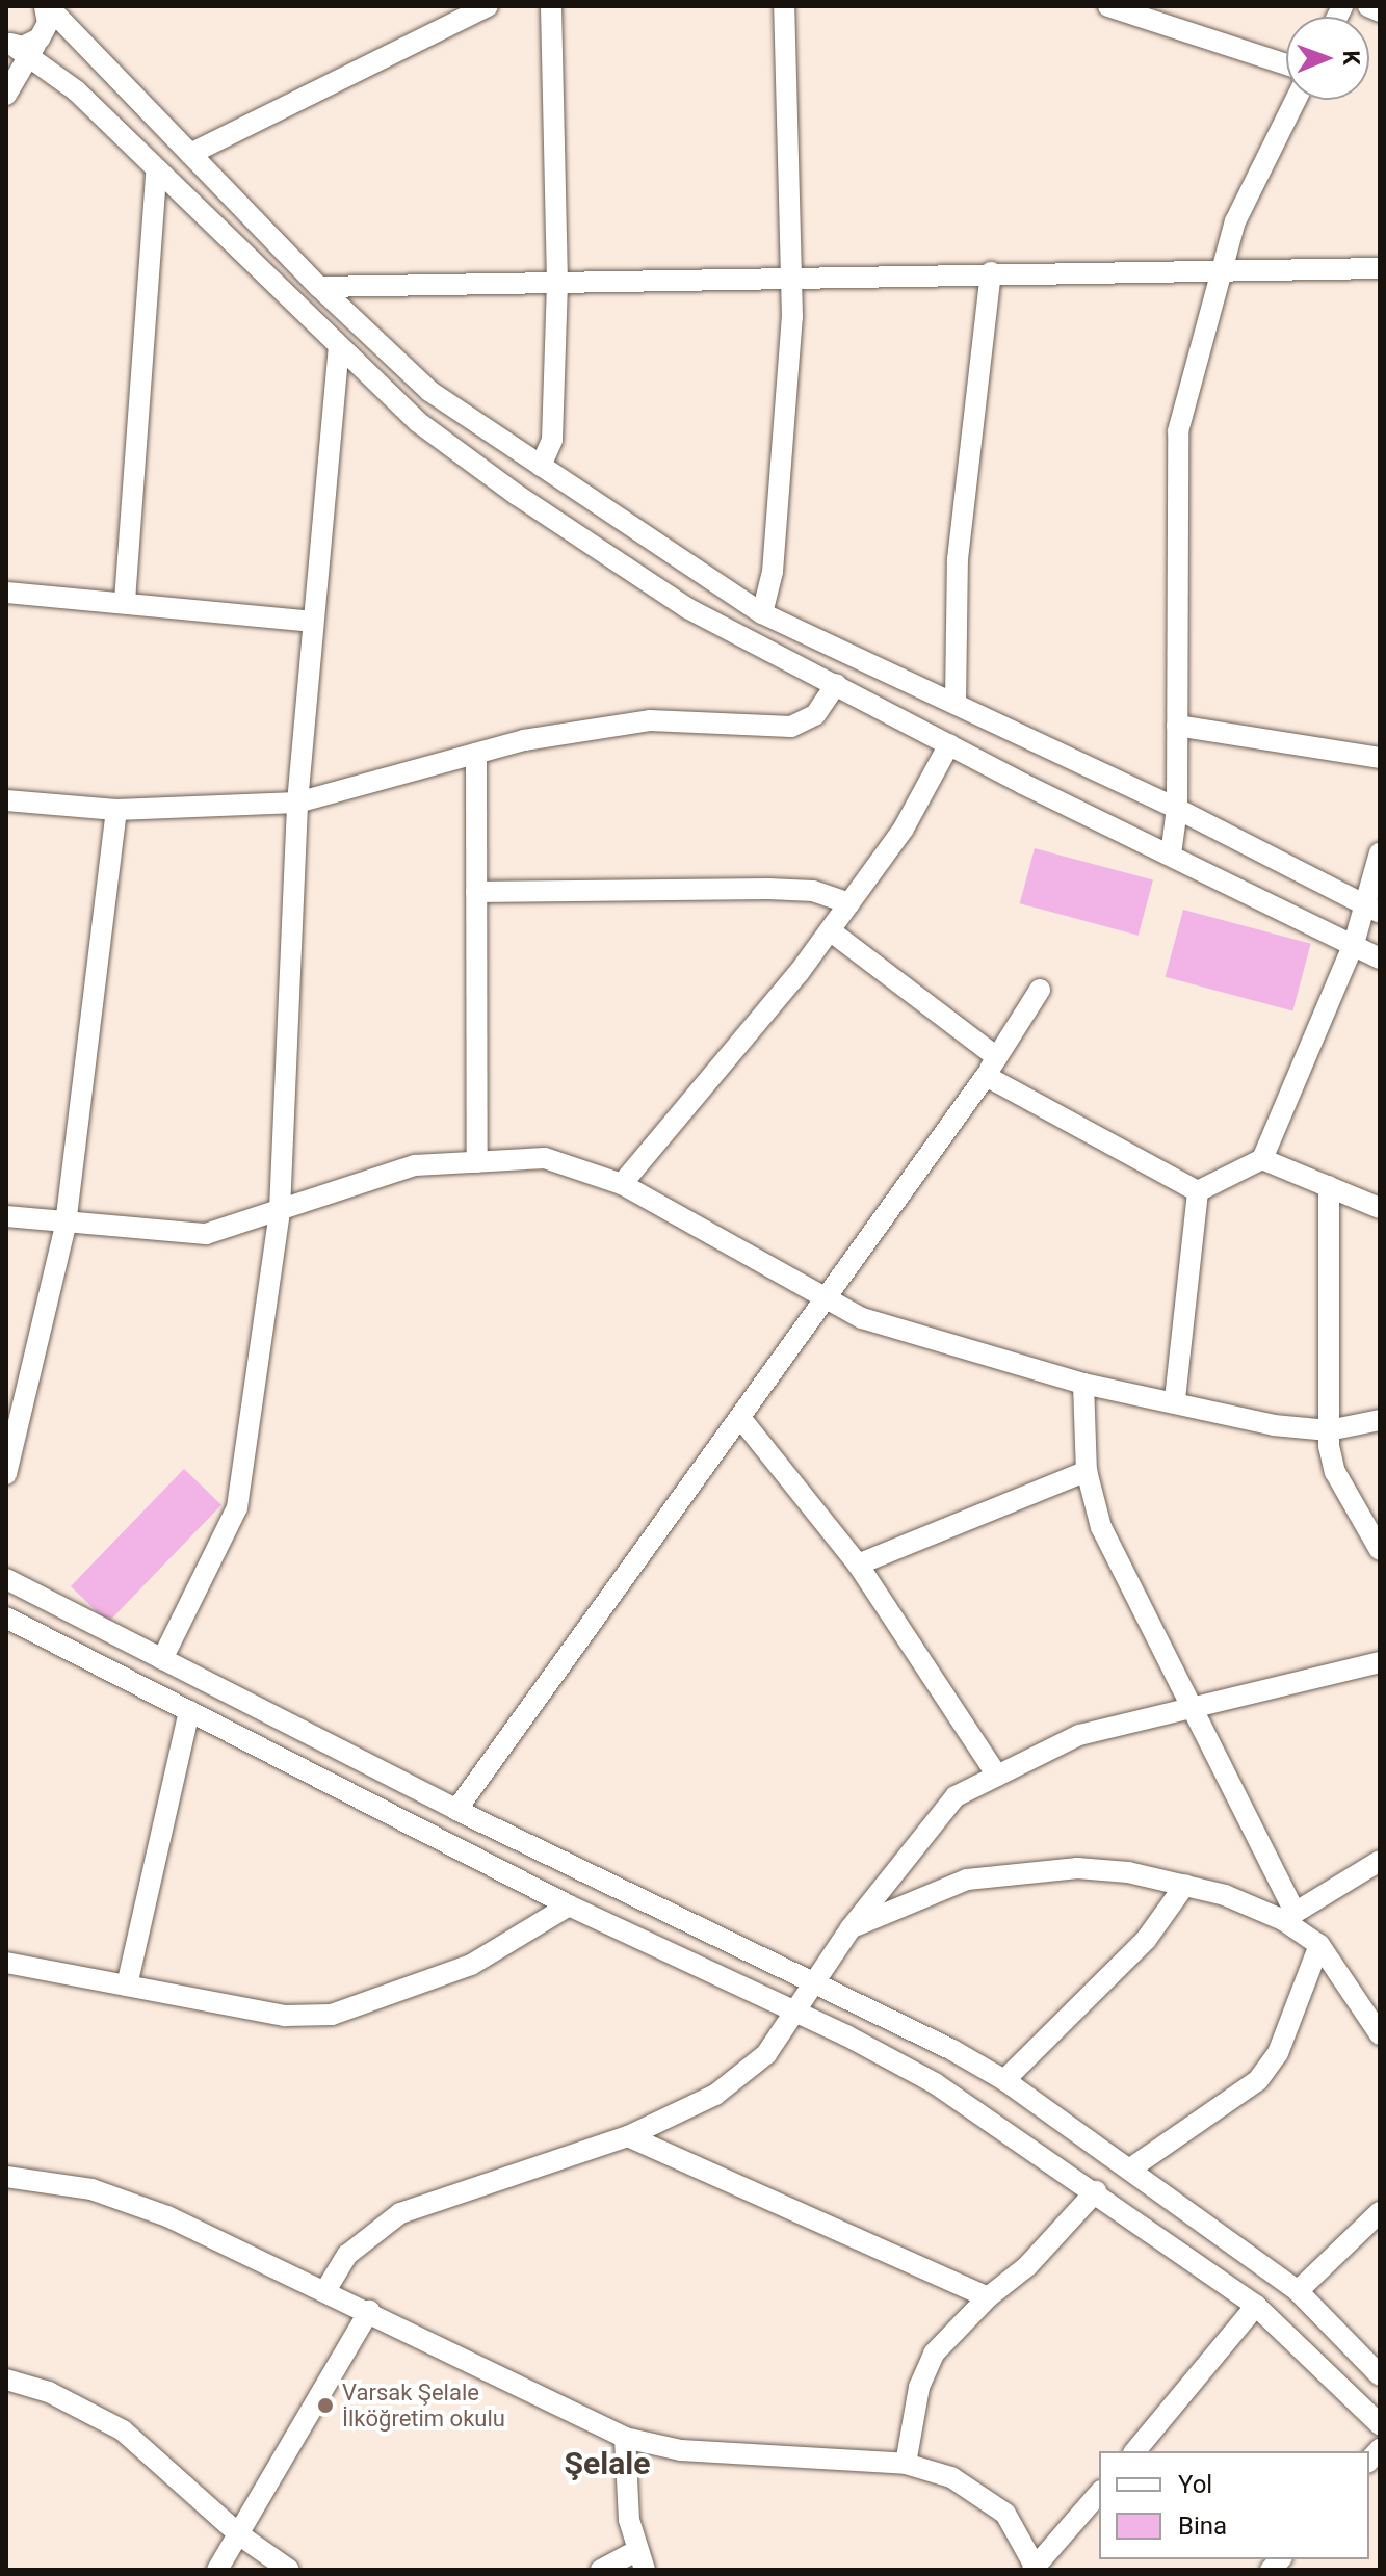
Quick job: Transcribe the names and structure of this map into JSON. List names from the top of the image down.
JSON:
{
  "districts": ["Şelale"],
  "places": ["Varsak Şelale İlköğretim okulu"],
  "legend": ["Yol", "Bina"],
  "north": "right"
}
